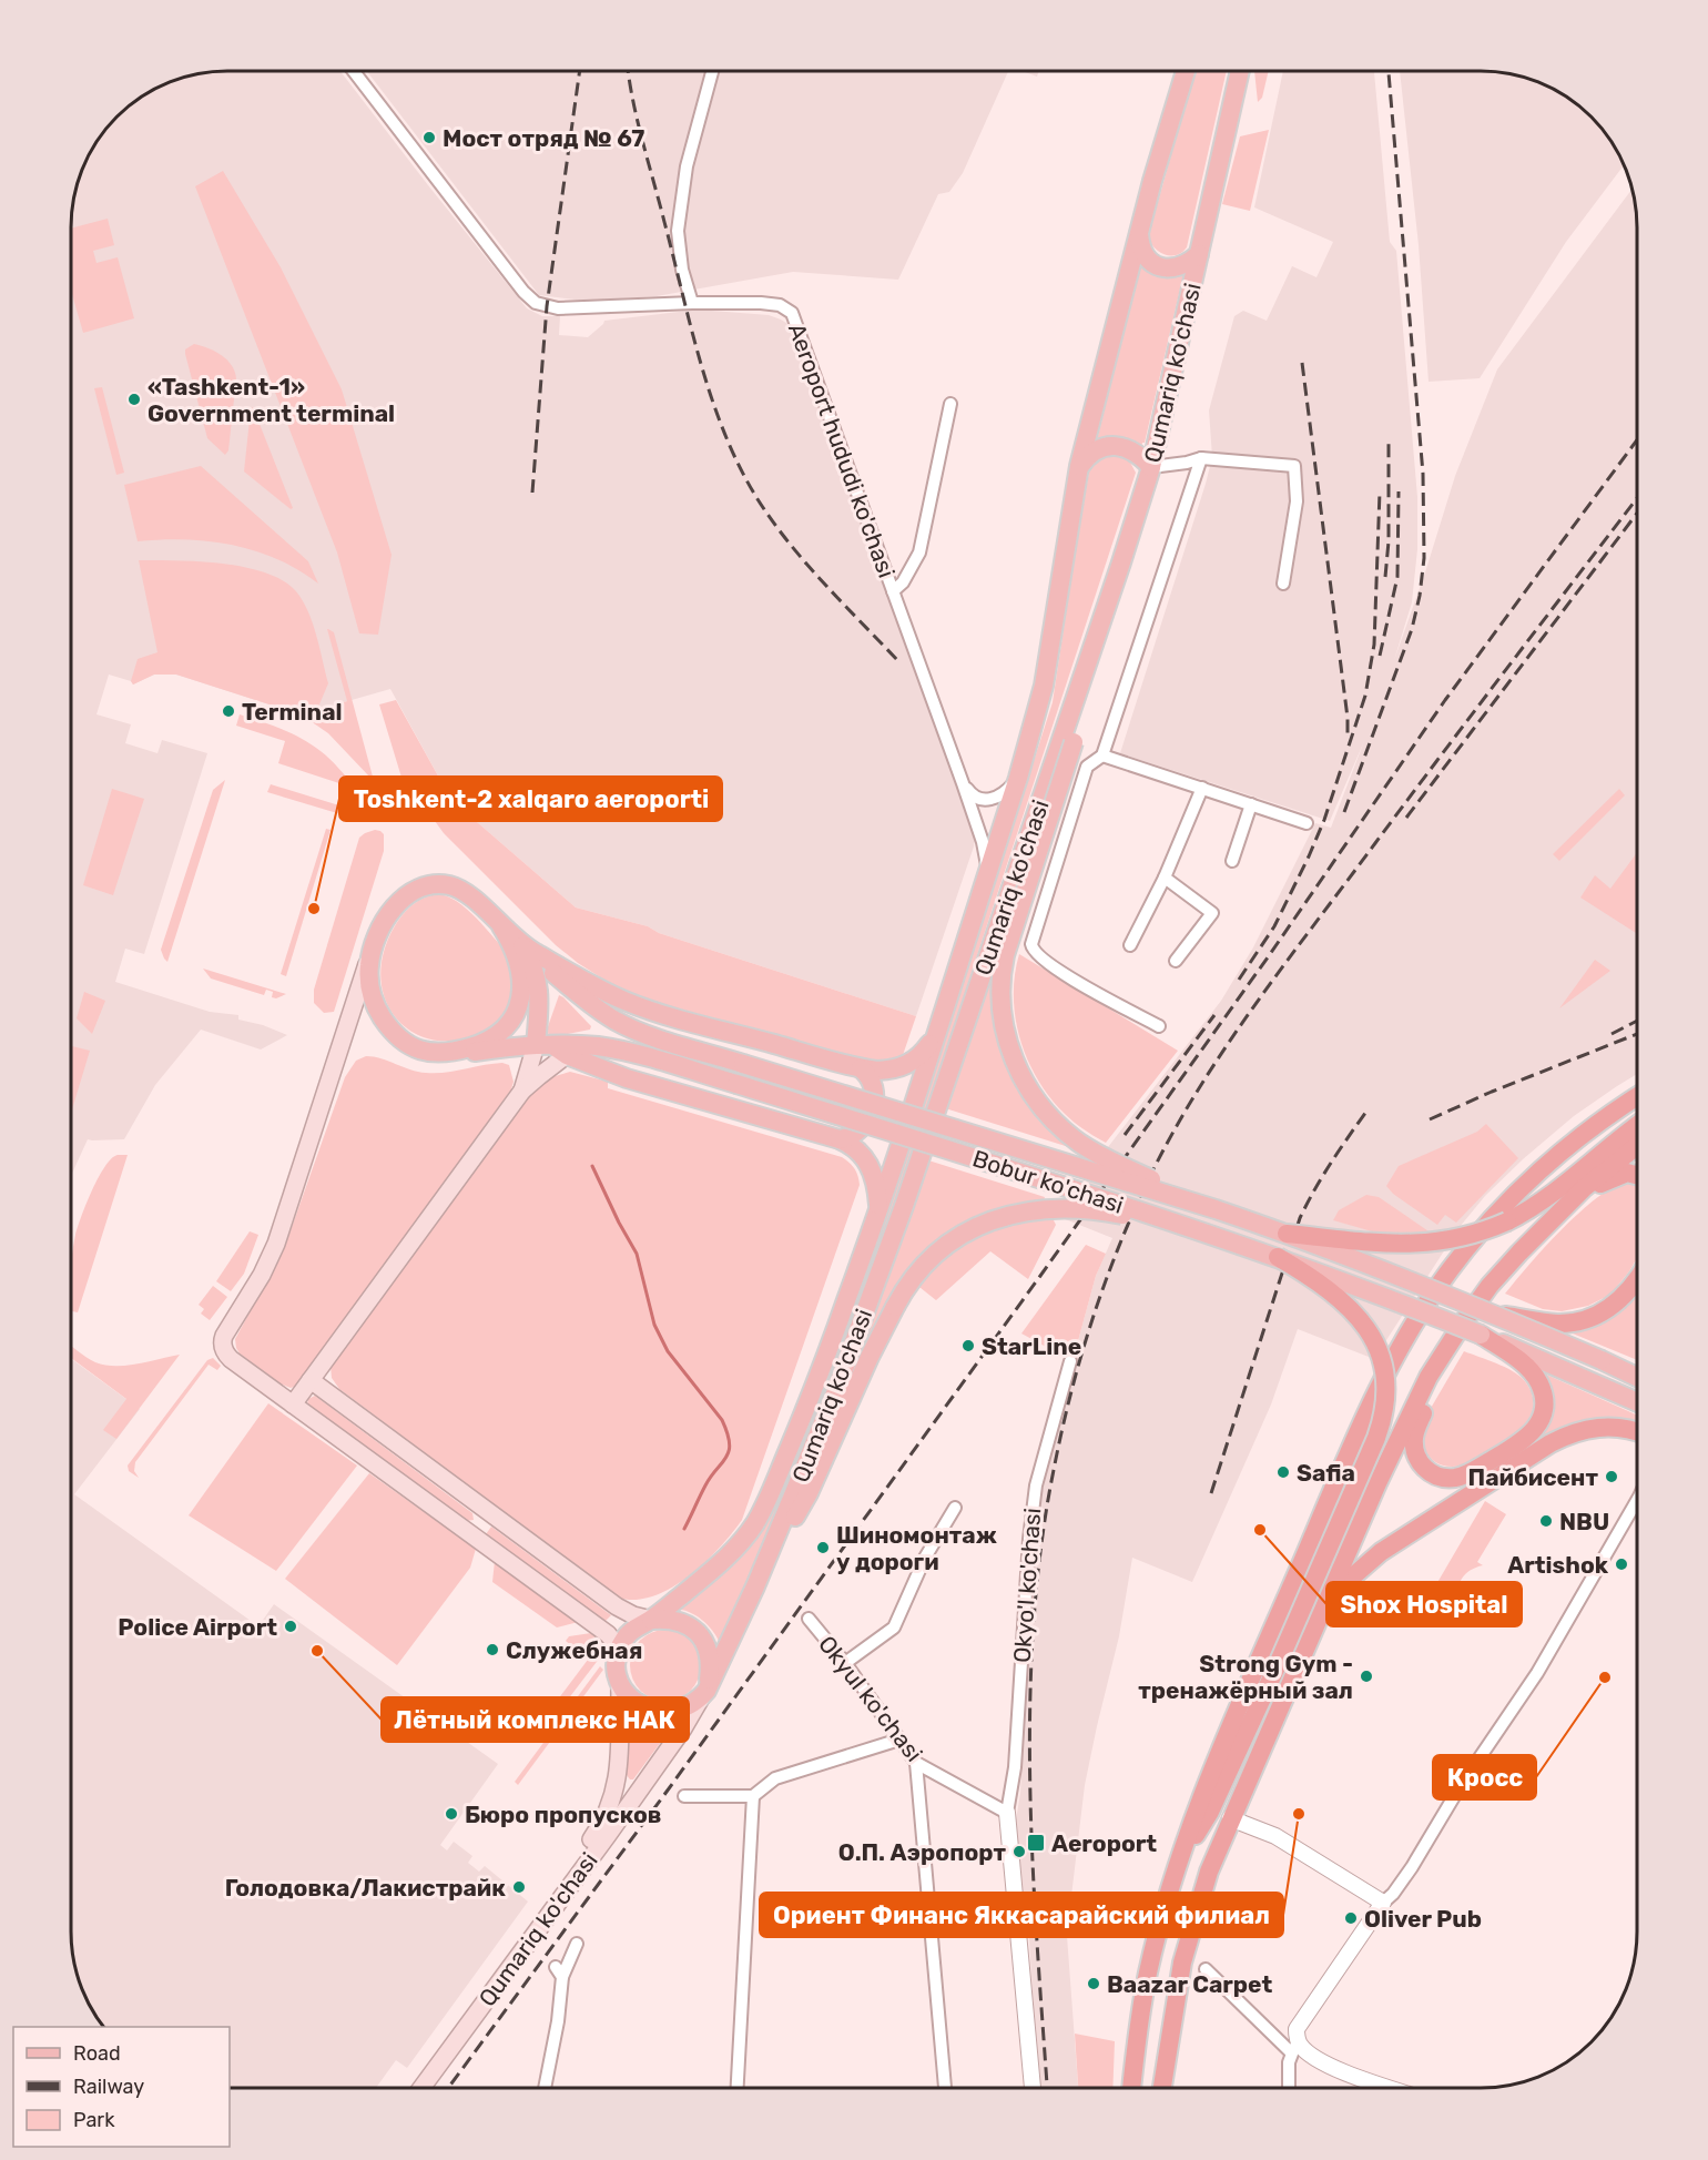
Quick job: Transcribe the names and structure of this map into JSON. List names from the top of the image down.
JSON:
{
  "streets": {
    "main road": ["Qumariq ko'chasi", "Bobur ko'chasi"],
    "street": ["Aeroport hududi ko'chasi", "Okyo'l ko'chasi", "Okyul ko'chasi"]
  },
  "crossings": [
    ["Qumariq ko'chasi", "Aeroport hududi ko'chasi"],
    ["Okyo'l ko'chasi", "Okyul ko'chasi"]
  ],
  "places": {
    "other": [
      "Мост отряд № 67",
      "«Tashkent-1» Government terminal",
      "Terminal",
      "Toshkent-2 xalqaro aeroporti",
      "StarLine",
      "Safia",
      "Пайбисент",
      "NBU",
      "Shox Hospital",
      "Шиномонтаж у дороги",
      "Artishok",
      "Police Airport",
      "Служебная",
      "Лётный комплекс НАК",
      "Strong Gym - тренажёрный зал",
      "Кросс",
      "Бюро пропусков",
      "Ориент Финанс Яккасарайский филиал",
      "О.П. Аэропорт",
      "Голодовка/Лакистрайк",
      "Oliver Pub",
      "Baazar Carpet"
    ],
    "transit": ["Aeroport"]
  },
  "legend": ["Road", "Railway", "Park"]
}
